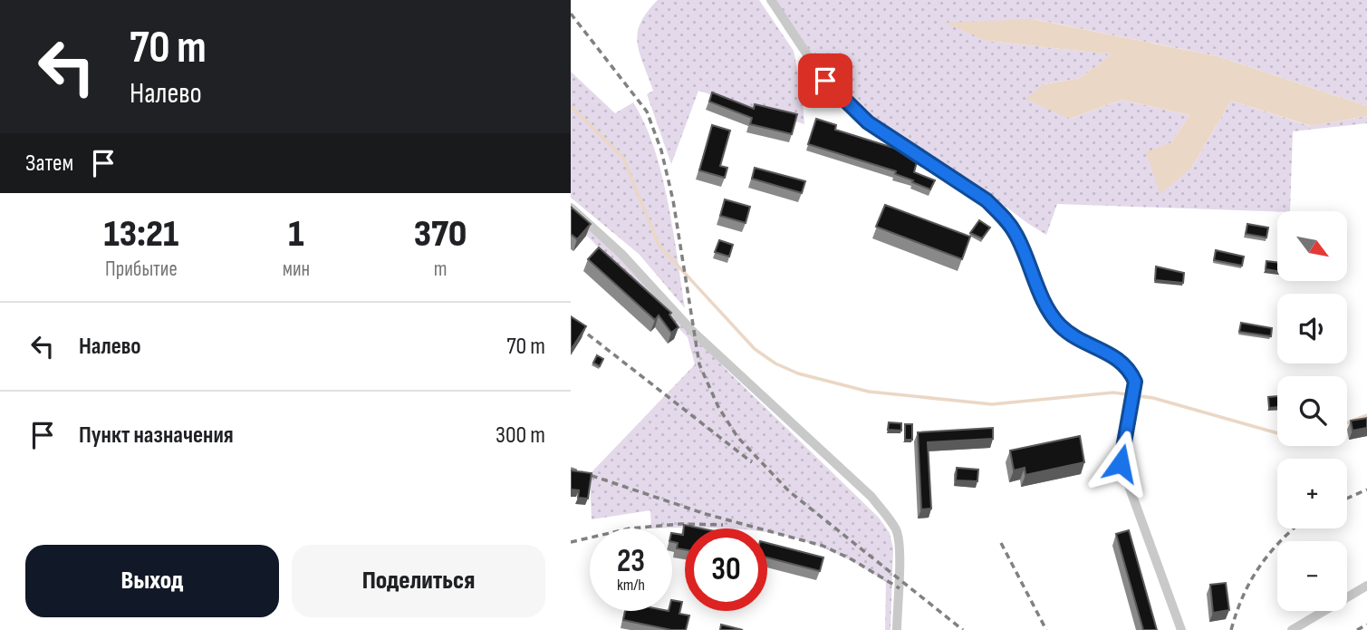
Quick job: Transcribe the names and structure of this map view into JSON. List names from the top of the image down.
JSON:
{
  "north": "bottom right",
  "page": {
    "turn": ["70 m", "Налево"],
    "then": "Затем",
    "eta": [
      "13:21",
      "Прибытие",
      "1",
      "мин",
      "370",
      "m"
    ],
    "map_buttons": ["+", "−"],
    "list": [
      {
        "name": "Налево",
        "value": "70 m"
      },
      {
        "name": "Пункт назначения",
        "value": "300 m"
      }
    ],
    "speed": "23 km/h",
    "limit": "30",
    "buttons": ["Выход", "Поделиться"]
  }
}
